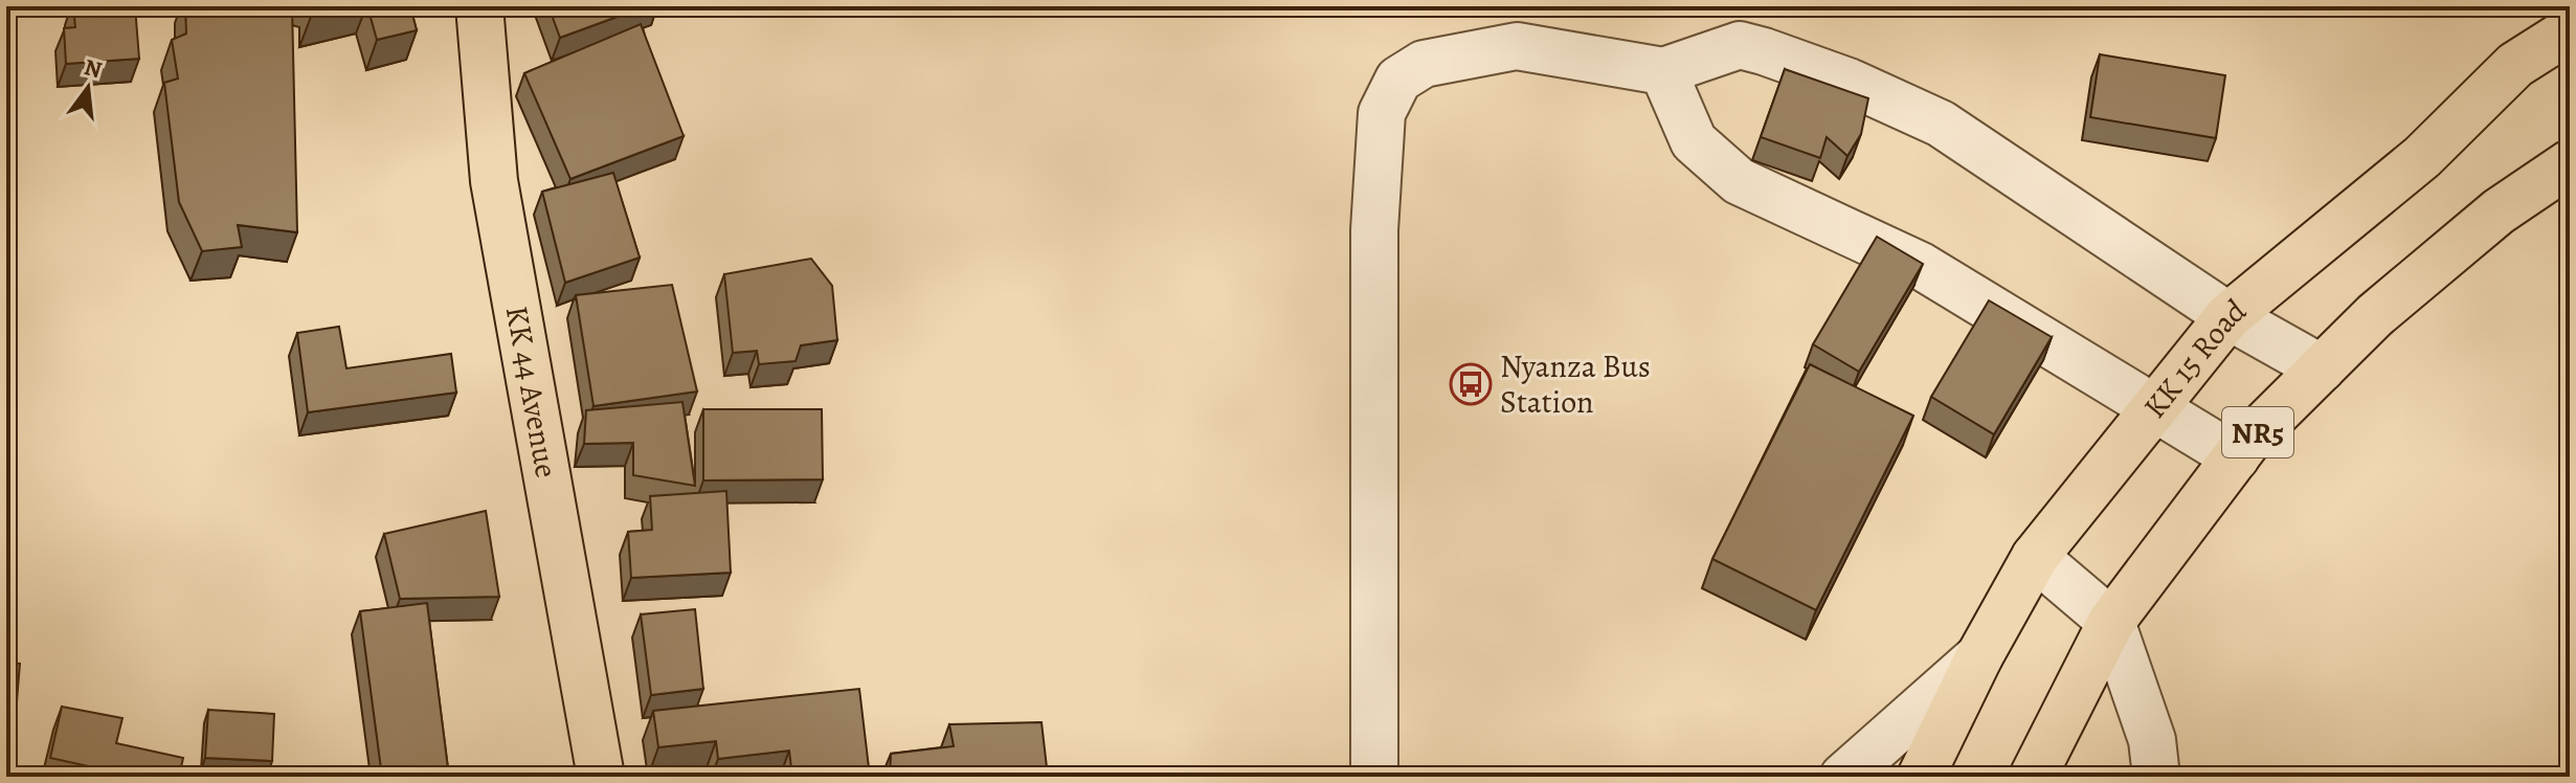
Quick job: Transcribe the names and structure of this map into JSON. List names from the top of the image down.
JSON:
{
  "streets": {
    "main road": ["KK 15 Road", "KK 44 Avenue", "NR5"]
  },
  "places": {
    "bus stop": ["Nyanza Bus Station"]
  },
  "north": "top"
}
